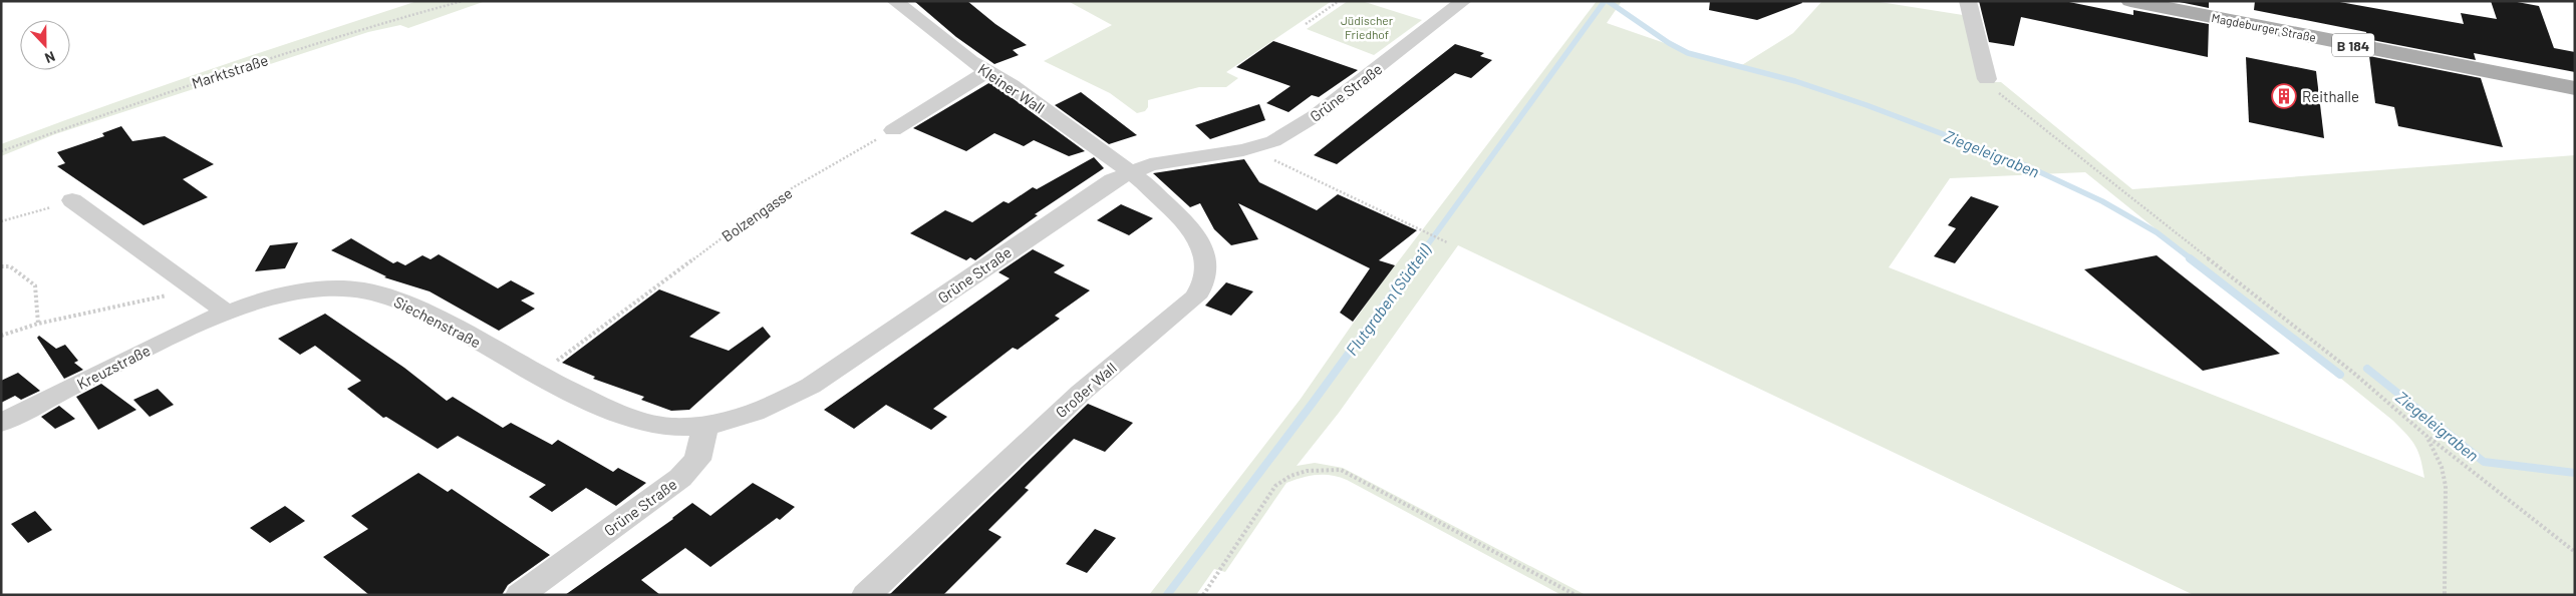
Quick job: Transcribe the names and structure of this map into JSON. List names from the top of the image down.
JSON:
{
  "streets": {
    "main road": ["Magdeburger Straße", "B 184"],
    "street": [
      "Kleiner Wall",
      "Grüne Straße",
      "Siechenstraße",
      "Kreuzstraße",
      "Großer Wall"
    ],
    "path": ["Marktstraße", "Bolzengasse"]
  },
  "crossings": [
    ["Kleiner Wall", "Grüne Straße"],
    ["Kleiner Wall", "Großer Wall"],
    ["Grüne Straße", "Siechenstraße"],
    ["Grüne Straße", "Großer Wall"],
    ["Bolzengasse", "Siechenstraße"],
    ["Siechenstraße", "Kreuzstraße"]
  ],
  "water": ["Ziegeleigraben", "Flutgraben (Südteil)"],
  "parks": ["Jüdischer Friedhof"],
  "places": {
    "building": ["Reithalle"]
  },
  "north": "bottom"
}
